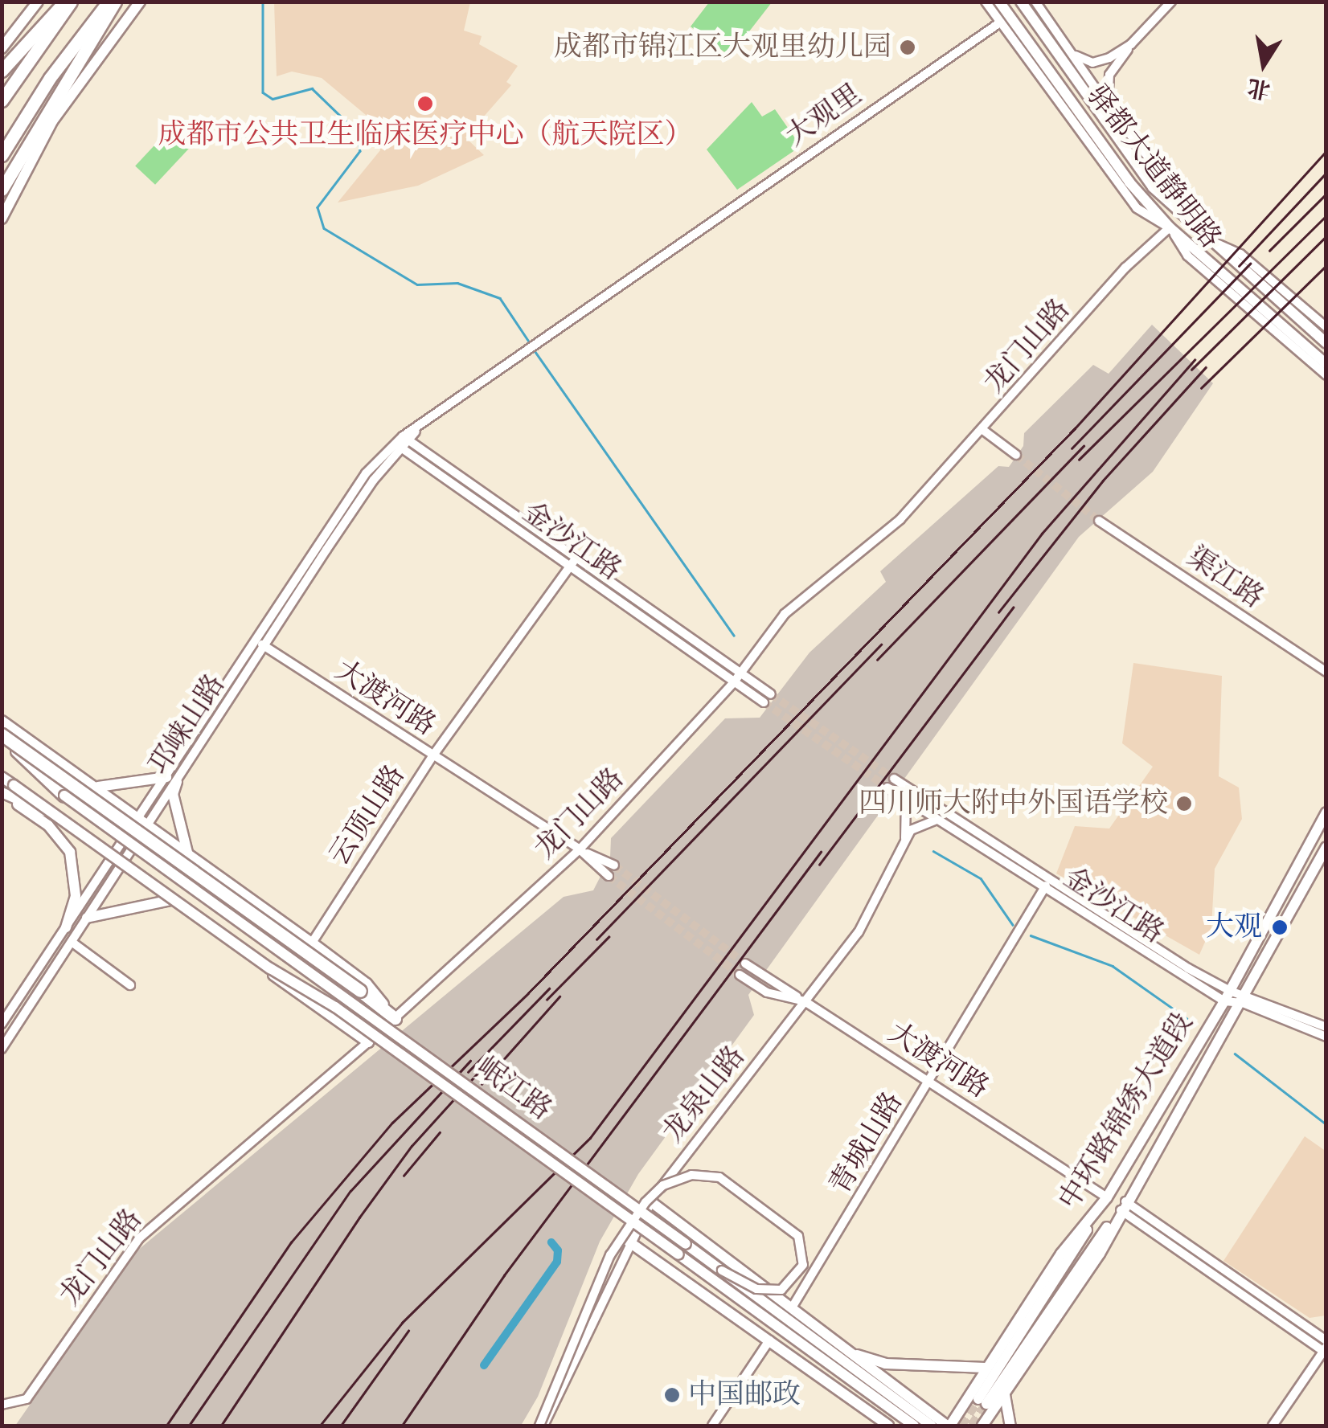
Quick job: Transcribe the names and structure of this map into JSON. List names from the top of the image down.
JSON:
{
  "streets": {
    "main road": ["驿都大道静明路", "岷江路", "中环路锦绣大道段"],
    "street": [
      "大观里",
      "龙门山路",
      "金沙江路",
      "渠江路",
      "大渡河路",
      "邛崃山路",
      "云顶山路",
      "龙泉山路",
      "青城山路"
    ]
  },
  "crossings": [
    ["大观里", "邛崃山路"],
    ["驿都大道静明路", "龙门山路"],
    ["龙门山路", "金沙江路"],
    ["龙门山路", "大渡河路"],
    ["金沙江路", "邛崃山路"],
    ["金沙江路", "云顶山路"],
    ["金沙江路", "龙泉山路"],
    ["金沙江路", "中环路锦绣大道段"],
    ["金沙江路", "青城山路"],
    ["大渡河路", "邛崃山路"],
    ["大渡河路", "云顶山路"],
    ["大渡河路", "龙泉山路"],
    ["大渡河路", "中环路锦绣大道段"],
    ["大渡河路", "青城山路"]
  ],
  "places": [
    "成都市锦江区大观里幼儿园",
    "成都市公共卫生临床医疗中心（航天院区）",
    "四川师大附中外国语学校",
    "大观",
    "中国邮政"
  ],
  "north": "bottom"
}
